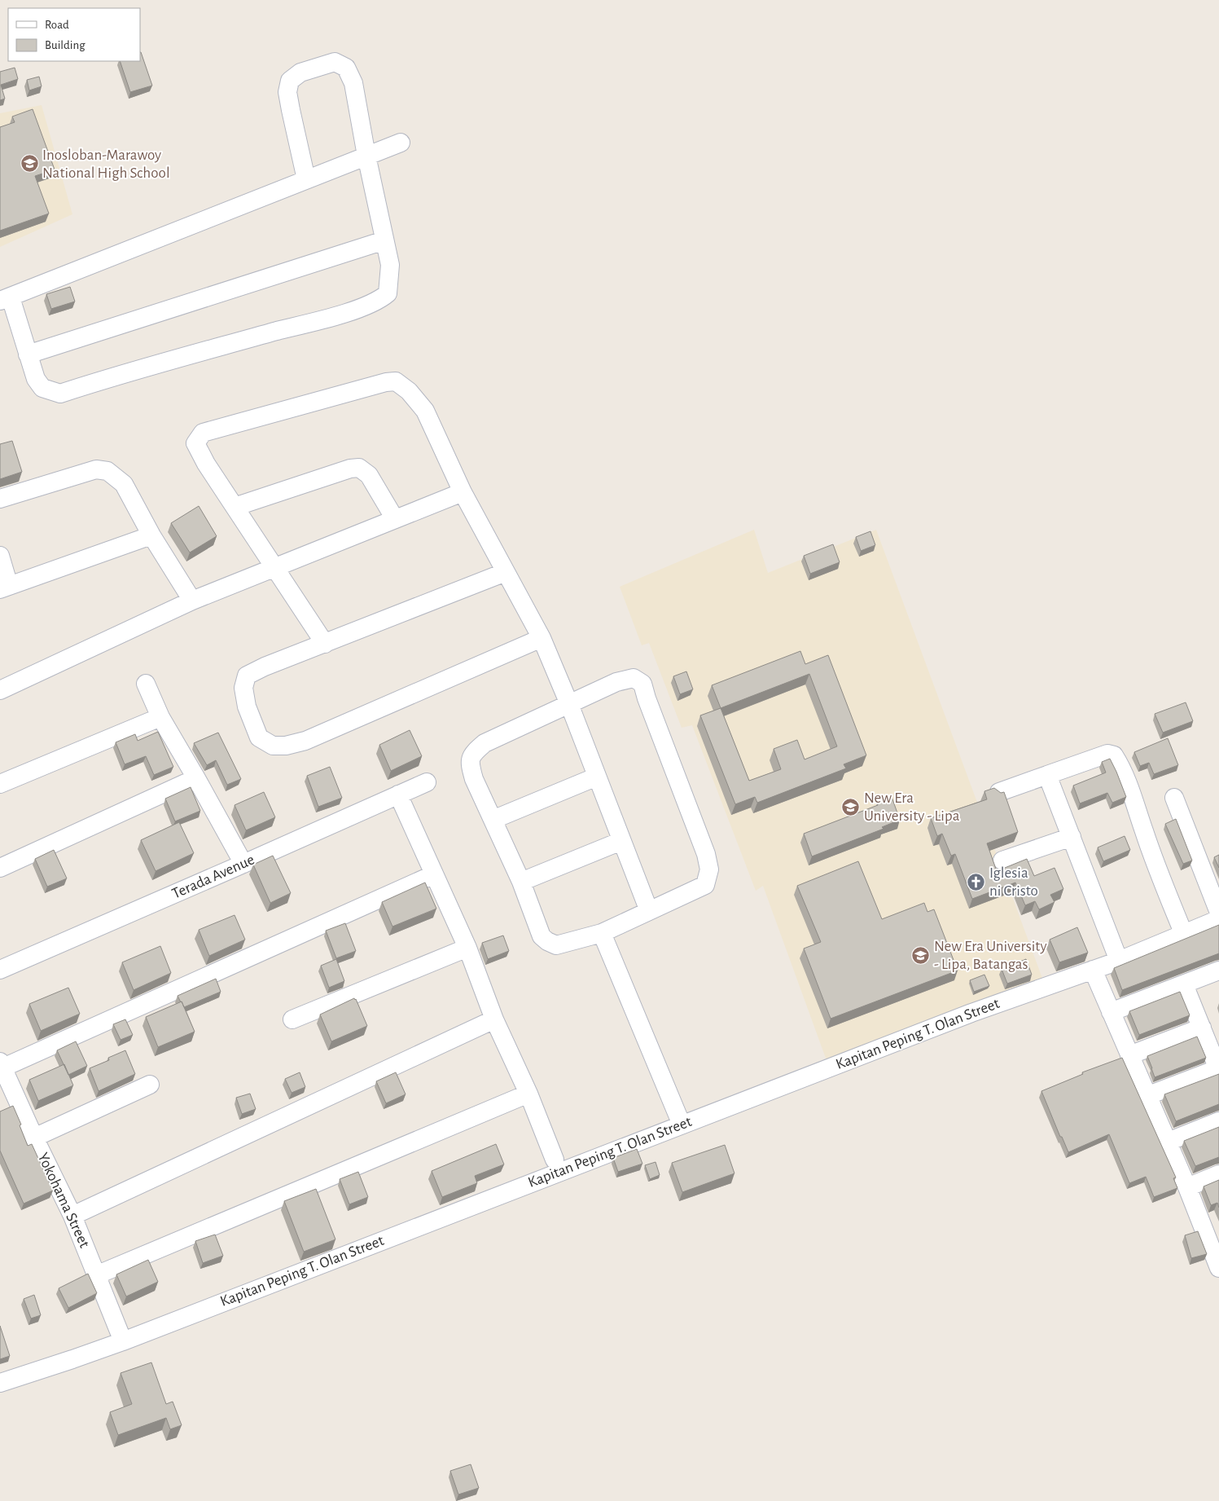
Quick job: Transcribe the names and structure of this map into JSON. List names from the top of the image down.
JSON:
{
  "streets": {
    "street": ["Terada Avenue", "Kapitan Peping T. Olan Street", "Yokohama Street"]
  },
  "crossings": [
    ["Kapitan Peping T. Olan Street", "Yokohama Street"]
  ],
  "places": {
    "school or university": ["Inosloban-Marawoy National High School", "New Era University - Lipa", "New Era University - Lipa, Batangas"],
    "church": ["Iglesia ni Cristo"]
  },
  "legend": ["Road", "Building"]
}
